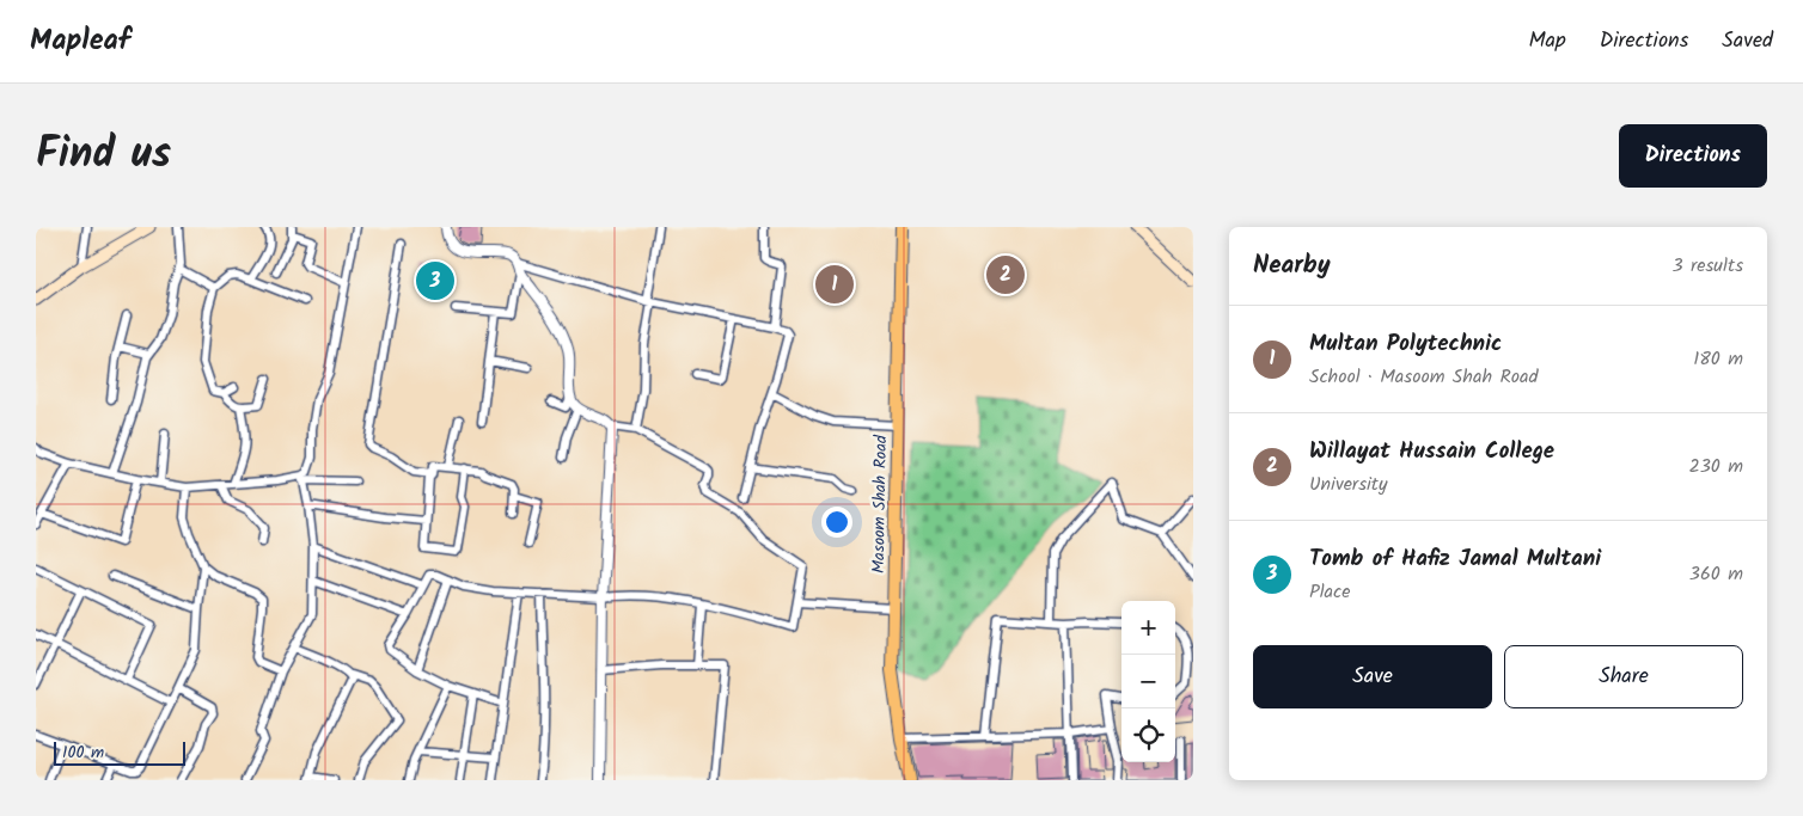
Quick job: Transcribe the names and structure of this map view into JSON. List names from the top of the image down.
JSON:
{
  "streets": {
    "main road": ["Masoom Shah Road"]
  },
  "scale_bar": "100 m",
  "page": {
    "header": "Mapleaf",
    "nav": ["Map", "Directions", "Saved"],
    "title": "Find us",
    "buttons": [
      "Directions",
      ["Save", "Share"]
    ],
    "heading": ["Nearby", "3 results"],
    "pins": ["2", "3", "1"],
    "list": [
      {
        "mark": "1",
        "name": "Multan Polytechnic",
        "note": "School · Masoom Shah Road",
        "value": "180 m"
      },
      {
        "mark": "2",
        "name": "Willayat Hussain College",
        "note": "University",
        "value": "230 m"
      },
      {
        "mark": "3",
        "name": "Tomb of Hafiz Jamal Multani",
        "note": "Place",
        "value": "360 m"
      }
    ],
    "map_buttons": ["+", "−"],
    "scale": "100 m"
  }
}
